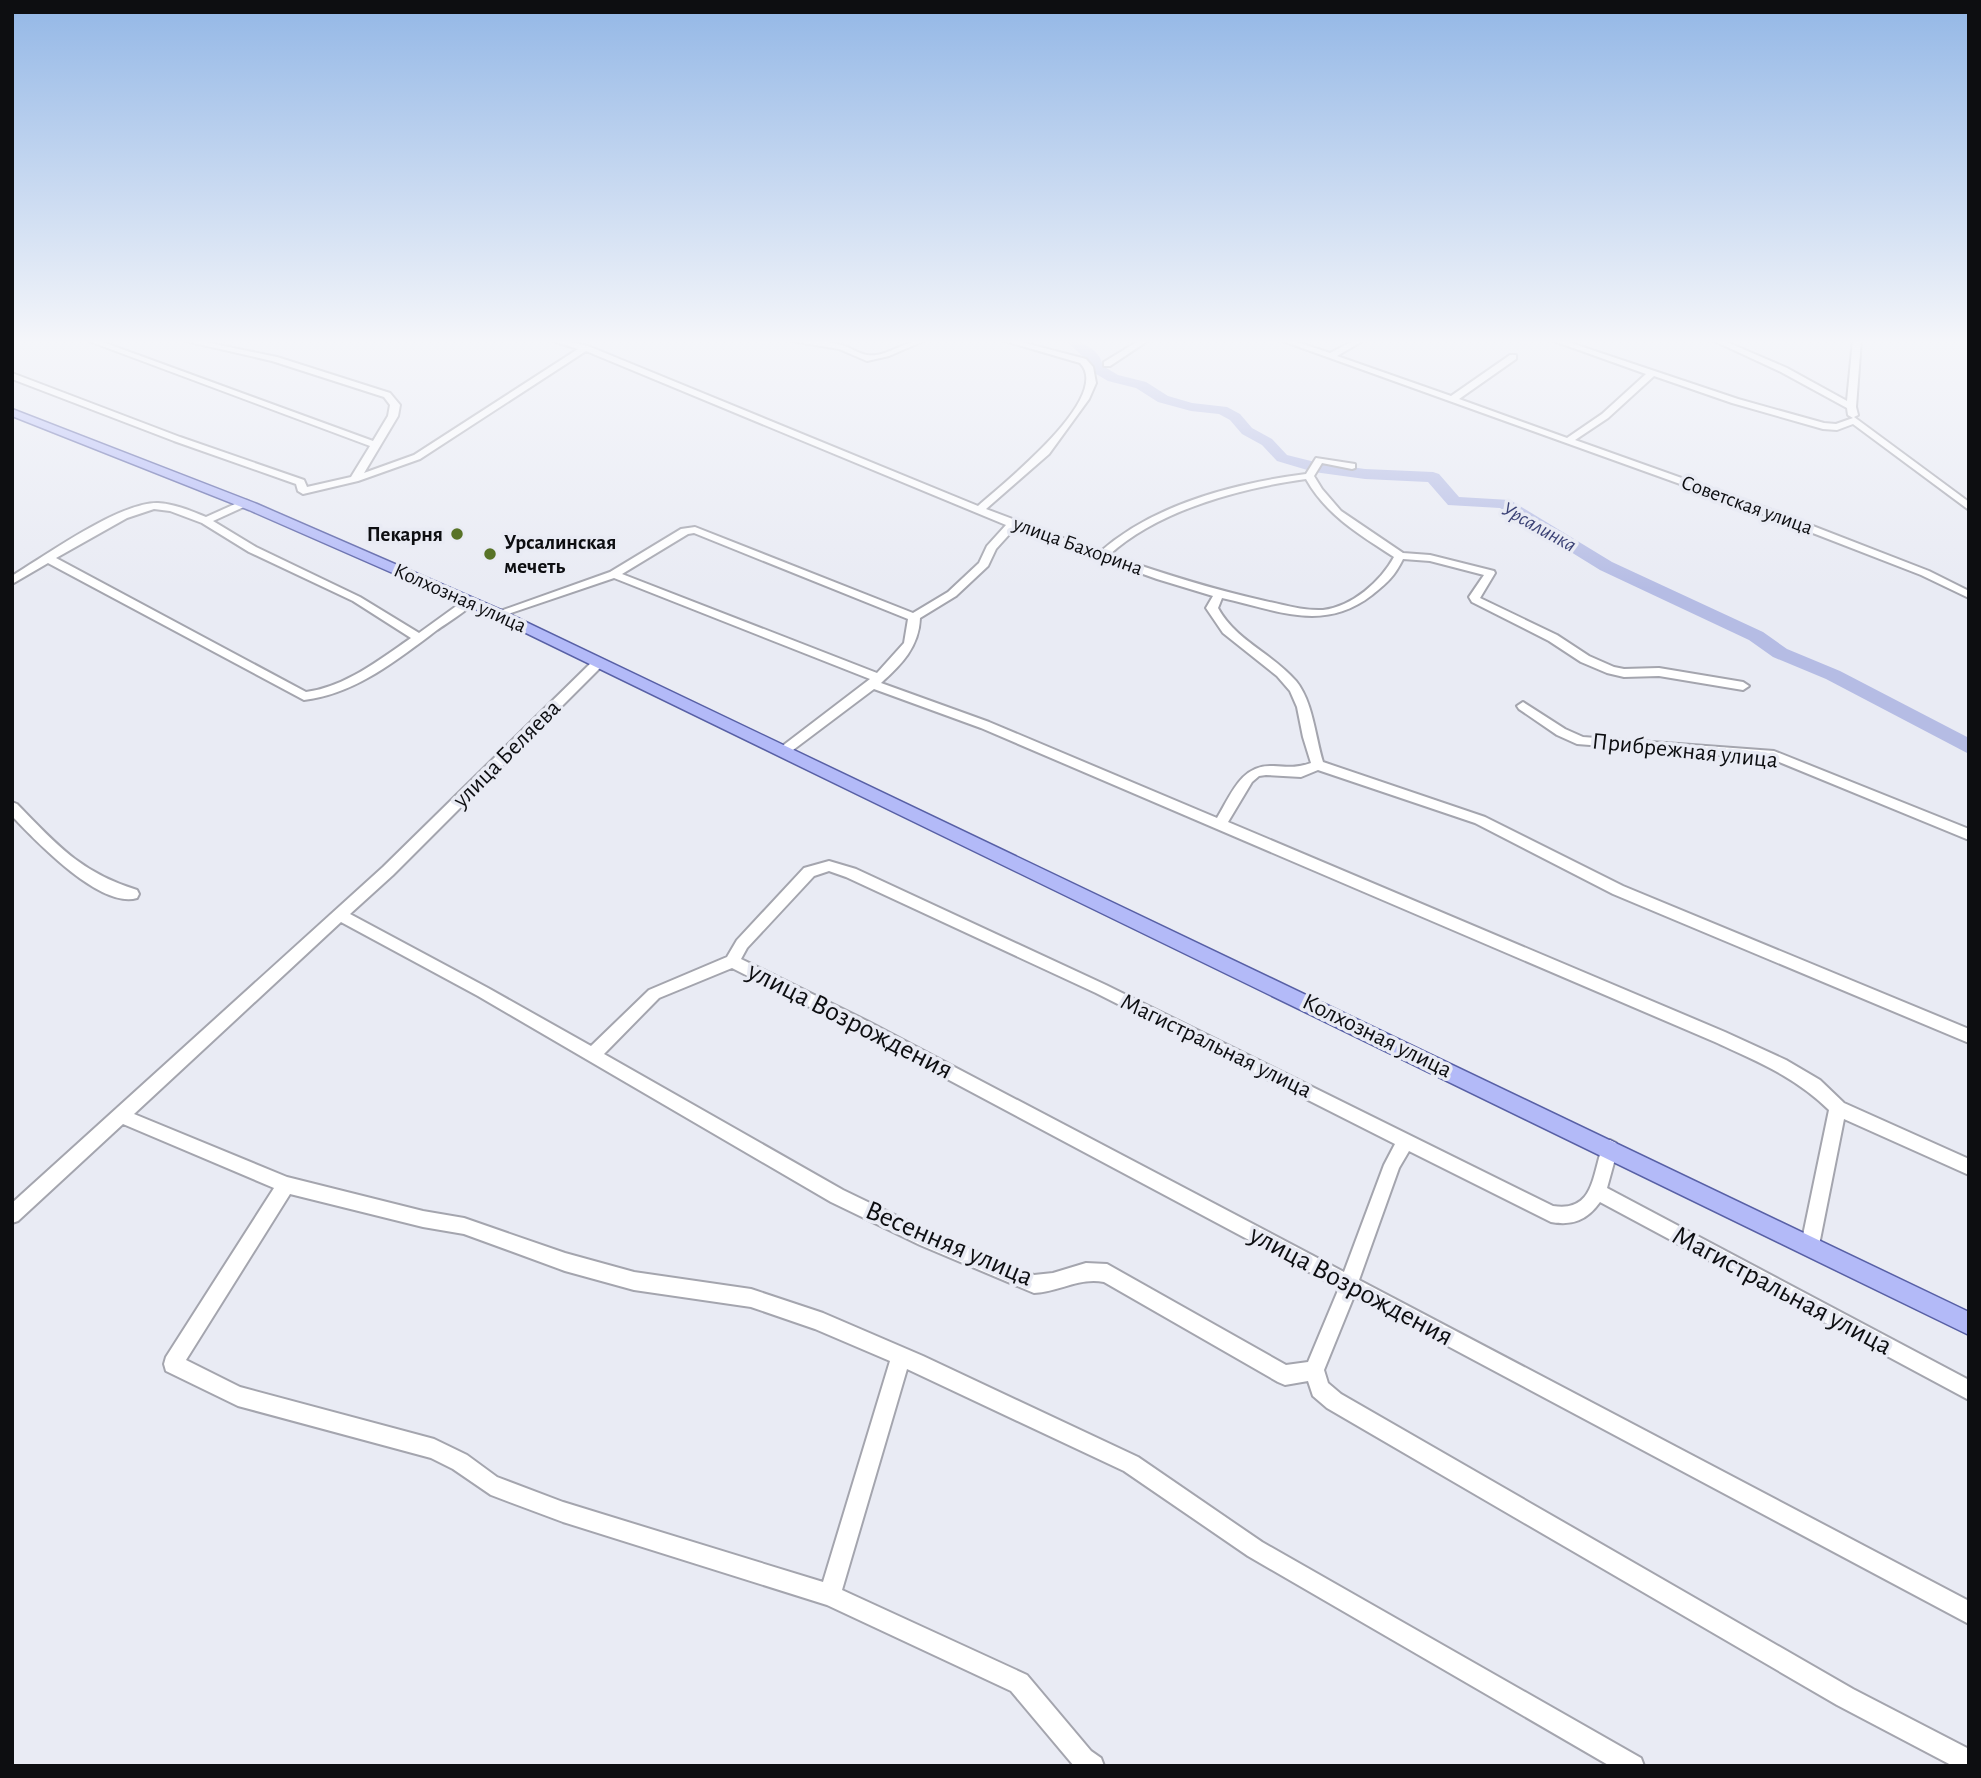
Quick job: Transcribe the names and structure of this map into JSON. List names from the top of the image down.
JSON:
{
  "streets": {
    "main road": ["Колхозная улица"],
    "street": [
      "Советская улица",
      "улица Бахорина",
      "Прибрежная улица",
      "улица Беляева",
      "улица Возрождения",
      "Магистральная улица",
      "Весенняя улица"
    ]
  },
  "crossings": [
    ["Колхозная улица", "улица Беляева"],
    ["Колхозная улица", "Магистральная улица"],
    ["улица Беляева", "Весенняя улица"],
    ["улица Возрождения", "Магистральная улица"]
  ],
  "water": ["Урсалинка"],
  "places": ["Пекарня", "Урсалинская мечеть"]
}
